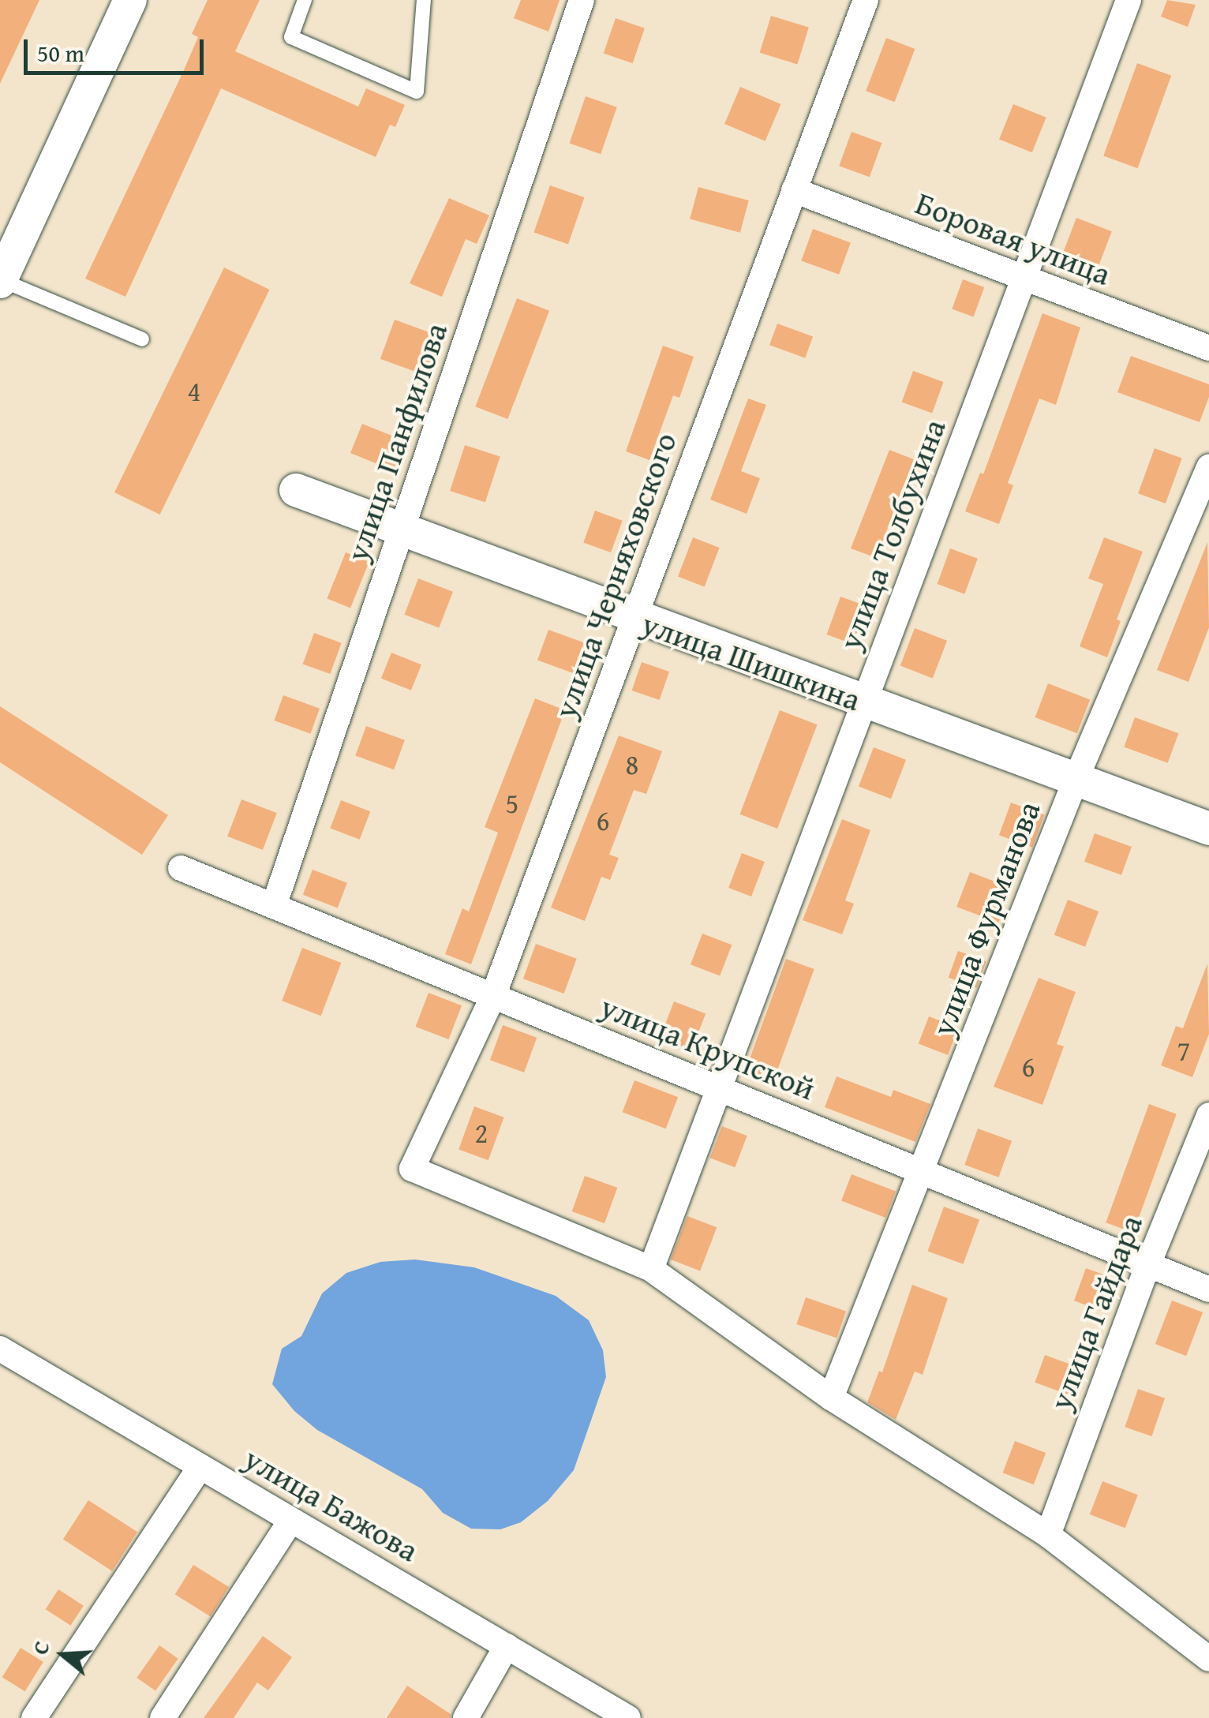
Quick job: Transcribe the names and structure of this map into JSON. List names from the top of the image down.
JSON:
{
  "streets": {
    "street": [
      "Боровая улица",
      "улица Панфилова",
      "улица Толбухина",
      "улица Черняховского",
      "улица Шишкина",
      "улица Фурманова",
      "улица Крупской",
      "улица Гайдара",
      "улица Бажова"
    ]
  },
  "crossings": [
    ["Боровая улица", "улица Толбухина"],
    ["Боровая улица", "улица Черняховского"],
    ["улица Панфилова", "улица Шишкина"],
    ["улица Панфилова", "улица Крупской"],
    ["улица Толбухина", "улица Черняховского"],
    ["улица Толбухина", "улица Шишкина"],
    ["улица Толбухина", "улица Крупской"],
    ["улица Черняховского", "улица Шишкина"],
    ["улица Черняховского", "улица Крупской"],
    ["улица Шишкина", "улица Фурманова"],
    ["улица Фурманова", "улица Крупской"],
    ["улица Крупской", "улица Гайдара"]
  ],
  "house_numbers": [
    "4",
    "8",
    "5",
    "6",
    "7",
    "6",
    "2"
  ],
  "scale_bar": "50 m",
  "north": "left"
}
